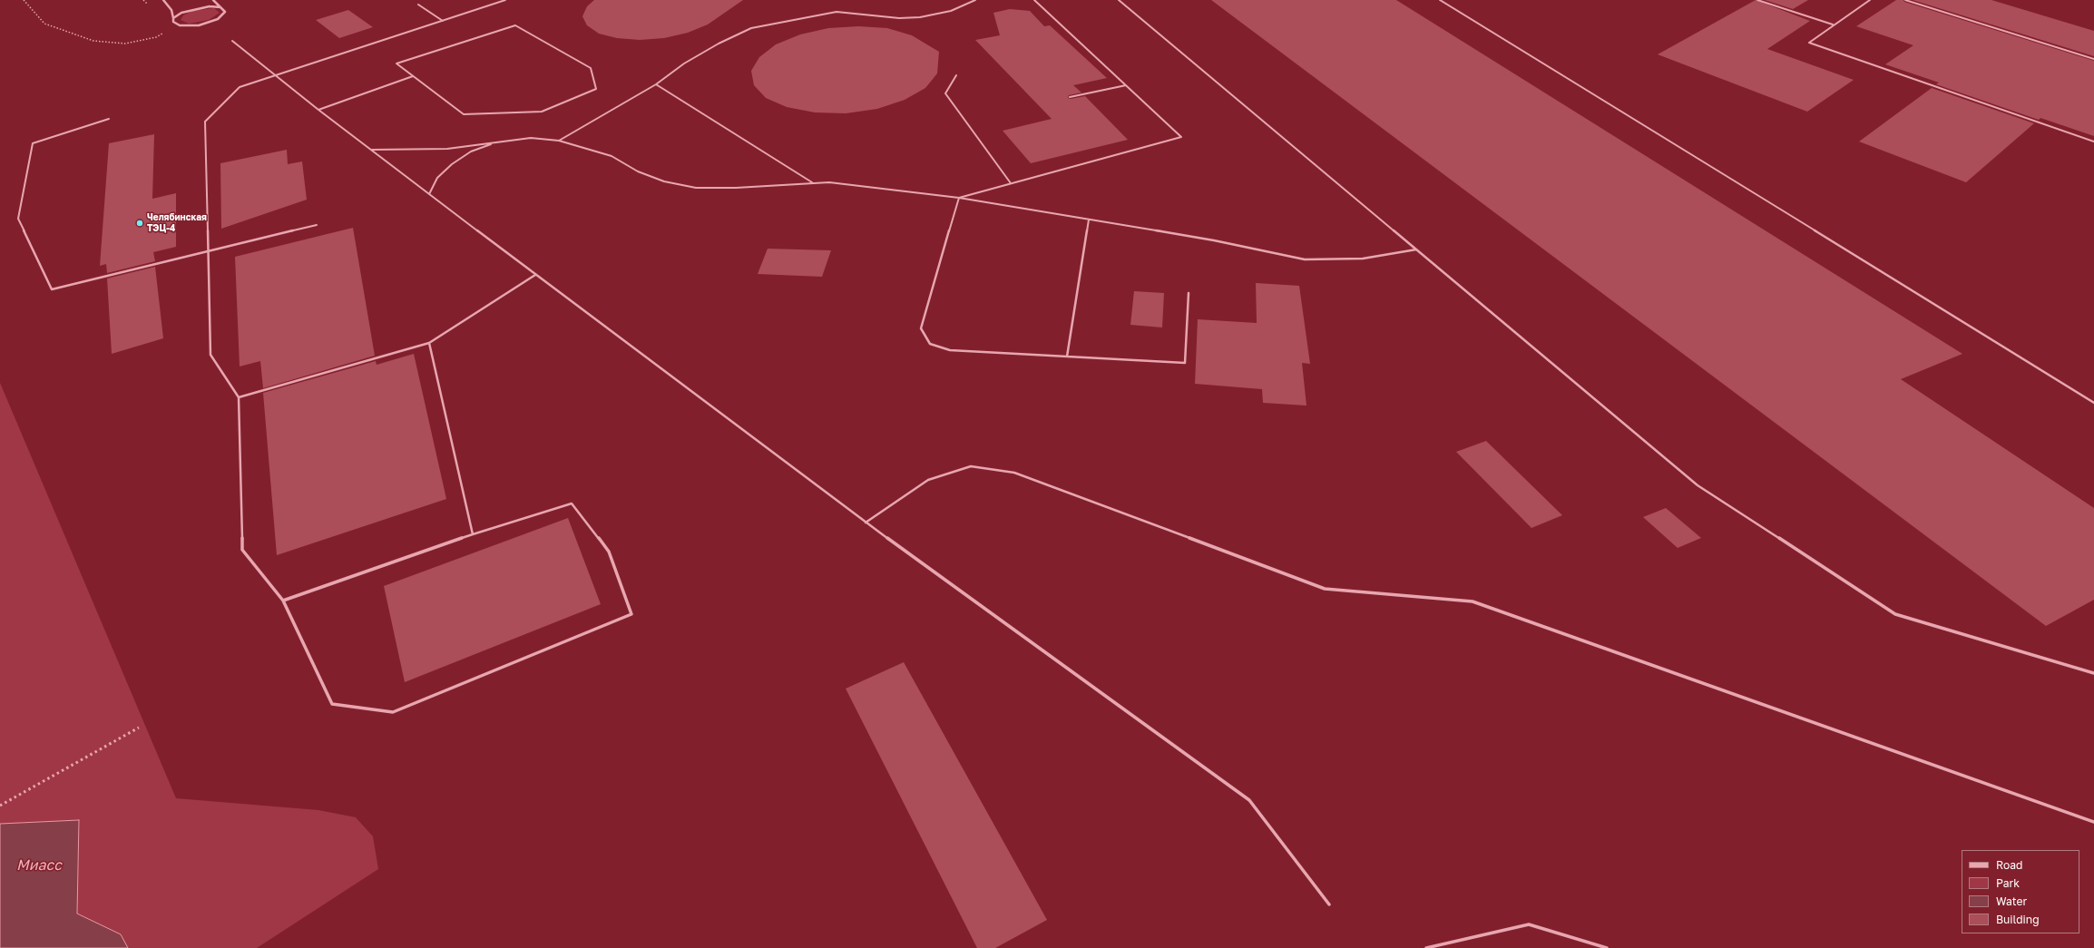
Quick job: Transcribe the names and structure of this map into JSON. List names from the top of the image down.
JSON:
{
  "water": ["Миасс"],
  "places": ["Челябинская ТЭЦ-4"],
  "legend": [
    "Road",
    "Park",
    "Water",
    "Building"
  ]
}
